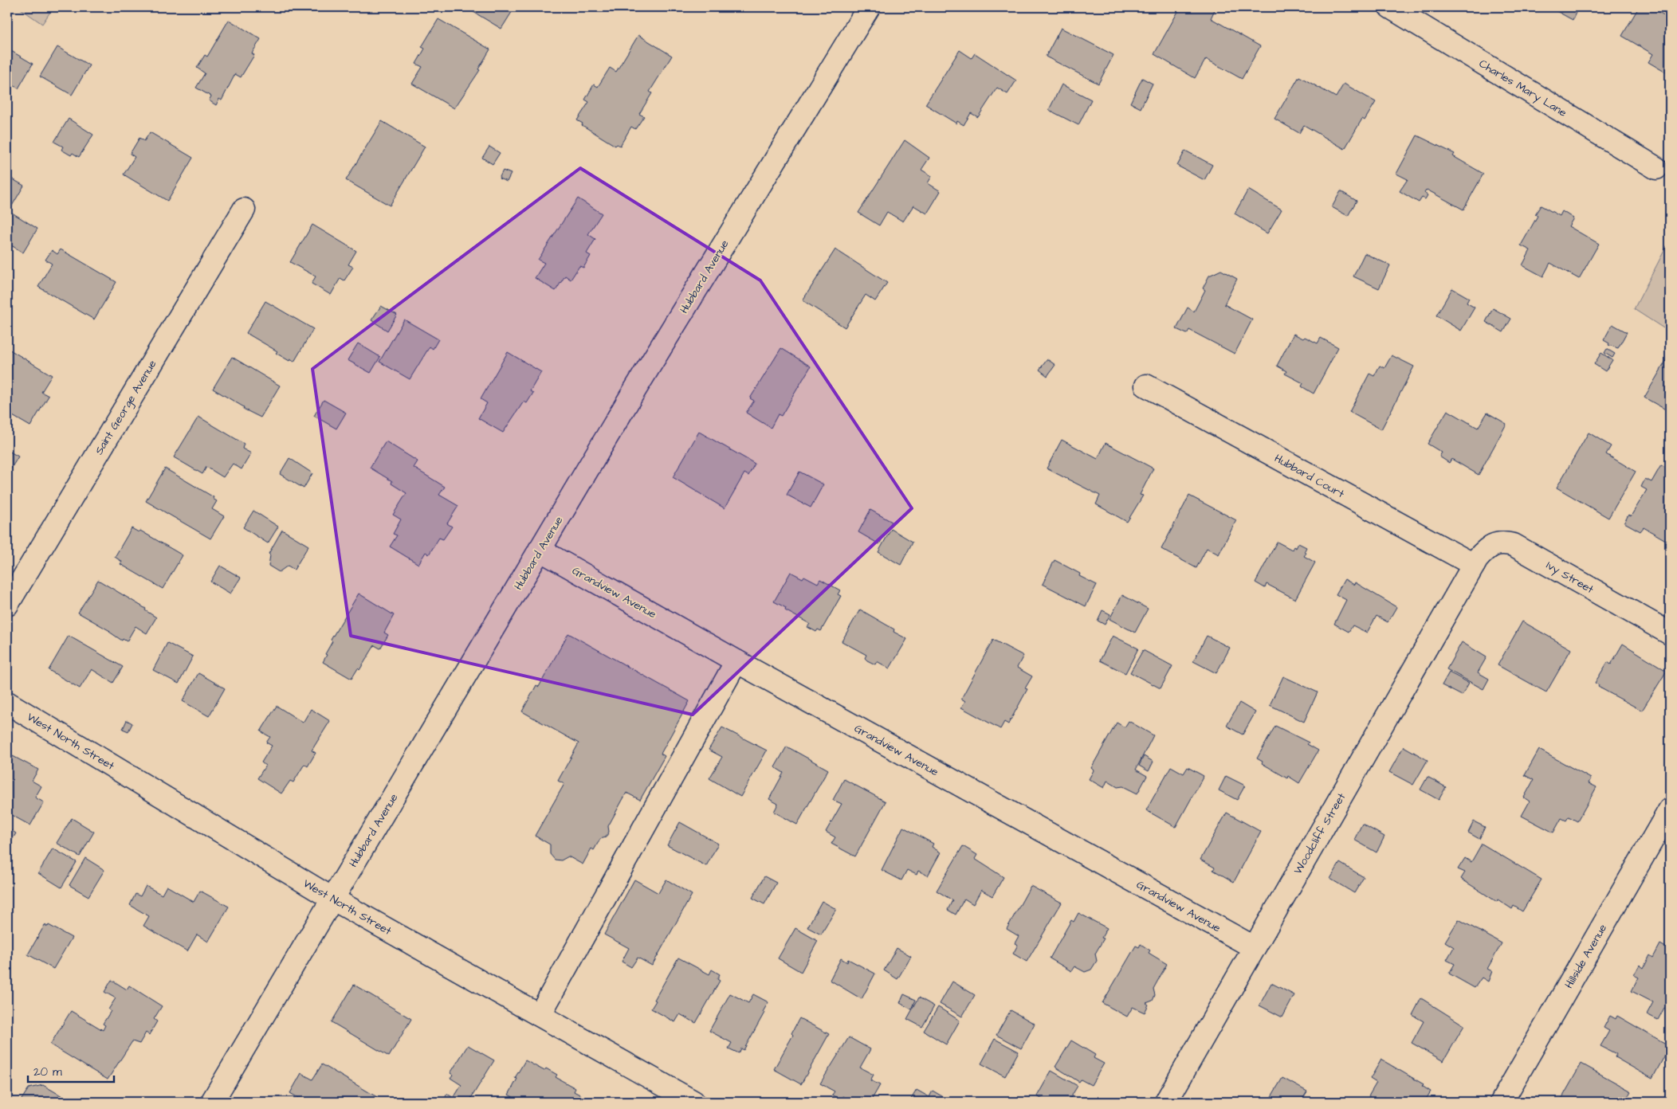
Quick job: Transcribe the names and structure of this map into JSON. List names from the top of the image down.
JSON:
{
  "streets": {
    "street": [
      "Charles Mary Lane",
      "Hubbard Avenue",
      "Saint George Avenue",
      "Hubbard Court",
      "Ivy Street",
      "Grandview Avenue",
      "West North Street",
      "Woodcliff Street",
      "Hillside Avenue"
    ]
  },
  "crossings": [
    ["Hubbard Avenue", "Grandview Avenue"],
    ["Hubbard Avenue", "West North Street"],
    ["Hubbard Court", "Ivy Street"],
    ["Hubbard Court", "Woodcliff Street"],
    ["Ivy Street", "Woodcliff Street"],
    ["Grandview Avenue", "Woodcliff Street"]
  ],
  "scale_bar": "20 m"
}
